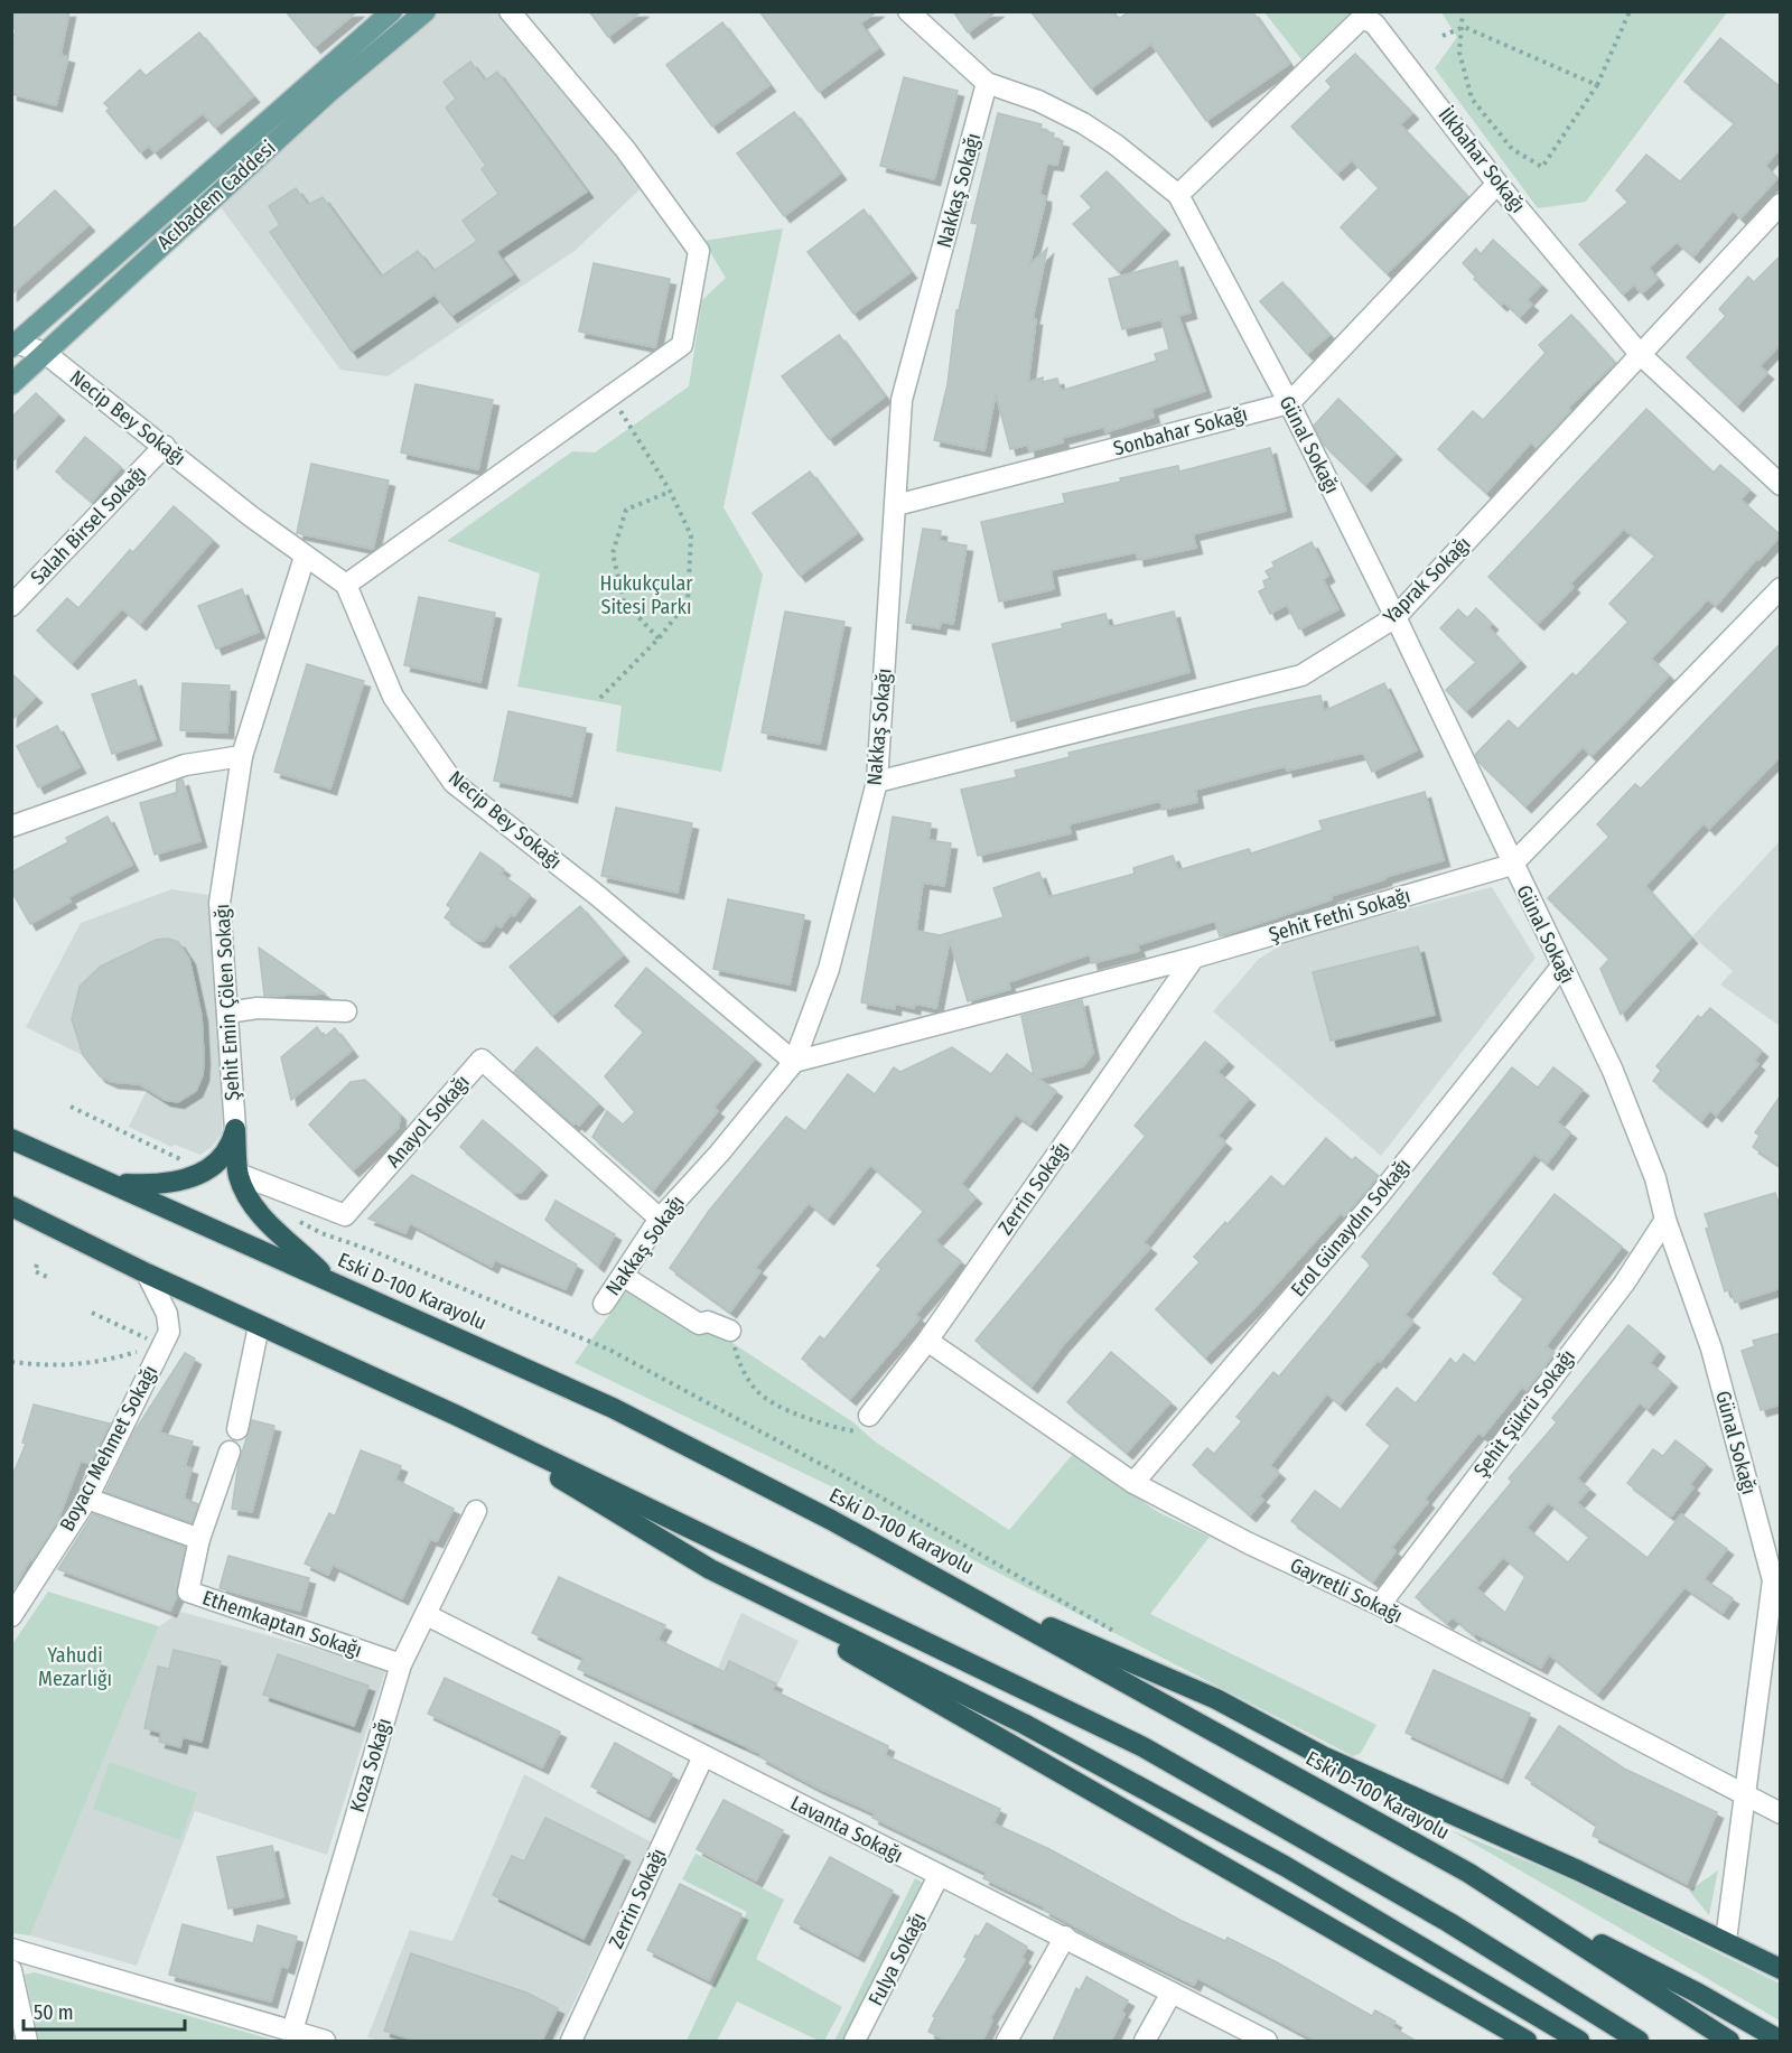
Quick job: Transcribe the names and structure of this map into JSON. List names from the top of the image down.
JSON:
{
  "streets": {
    "highway": ["Eski D-100 Karayolu"],
    "main road": ["Acıbadem Caddesi"],
    "street": [
      "İlkbahar Sokağı",
      "Nakkaş Sokağı",
      "Necip Bey Sokağı",
      "Sonbahar Sokağı",
      "Günal Sokağı",
      "Salah Birsel Sokağı",
      "Yaprak Sokağı",
      "Şehit Fethi Sokağı",
      "Şehit Emin Çölen Sokağı",
      "Anayol Sokağı",
      "Zerrin Sokağı",
      "Erol Günaydın Sokağı",
      "Şehit Şükrü Sokağı",
      "Boyacı Mehmet Sokağı",
      "Gayretli Sokağı",
      "Ethemkaptan Sokağı",
      "Koza Sokağı",
      "Lavanta Sokağı",
      "Fulya Sokağı"
    ]
  },
  "crossings": [
    ["İlkbahar Sokağı", "Günal Sokağı"],
    ["İlkbahar Sokağı", "Yaprak Sokağı"],
    ["Nakkaş Sokağı", "Necip Bey Sokağı"],
    ["Nakkaş Sokağı", "Sonbahar Sokağı"],
    ["Nakkaş Sokağı", "Günal Sokağı"],
    ["Nakkaş Sokağı", "Yaprak Sokağı"],
    ["Nakkaş Sokağı", "Şehit Fethi Sokağı"],
    ["Nakkaş Sokağı", "Anayol Sokağı"],
    ["Acıbadem Caddesi", "Necip Bey Sokağı"],
    ["Necip Bey Sokağı", "Salah Birsel Sokağı"],
    ["Necip Bey Sokağı", "Şehit Fethi Sokağı"],
    ["Necip Bey Sokağı", "Şehit Emin Çölen Sokağı"],
    ["Sonbahar Sokağı", "Günal Sokağı"],
    ["Günal Sokağı", "Yaprak Sokağı"],
    ["Günal Sokağı", "Şehit Fethi Sokağı"],
    ["Günal Sokağı", "Erol Günaydın Sokağı"],
    ["Günal Sokağı", "Şehit Şükrü Sokağı"],
    ["Günal Sokağı", "Gayretli Sokağı"],
    ["Şehit Fethi Sokağı", "Zerrin Sokağı"],
    ["Zerrin Sokağı", "Gayretli Sokağı"],
    ["Zerrin Sokağı", "Lavanta Sokağı"],
    ["Erol Günaydın Sokağı", "Gayretli Sokağı"],
    ["Şehit Şükrü Sokağı", "Gayretli Sokağı"],
    ["Ethemkaptan Sokağı", "Koza Sokağı"],
    ["Koza Sokağı", "Lavanta Sokağı"],
    ["Lavanta Sokağı", "Fulya Sokağı"]
  ],
  "parks": ["Hukukçular Sitesi Parkı", "Yahudi Mezarlığı"],
  "scale_bar": "50 m"
}
